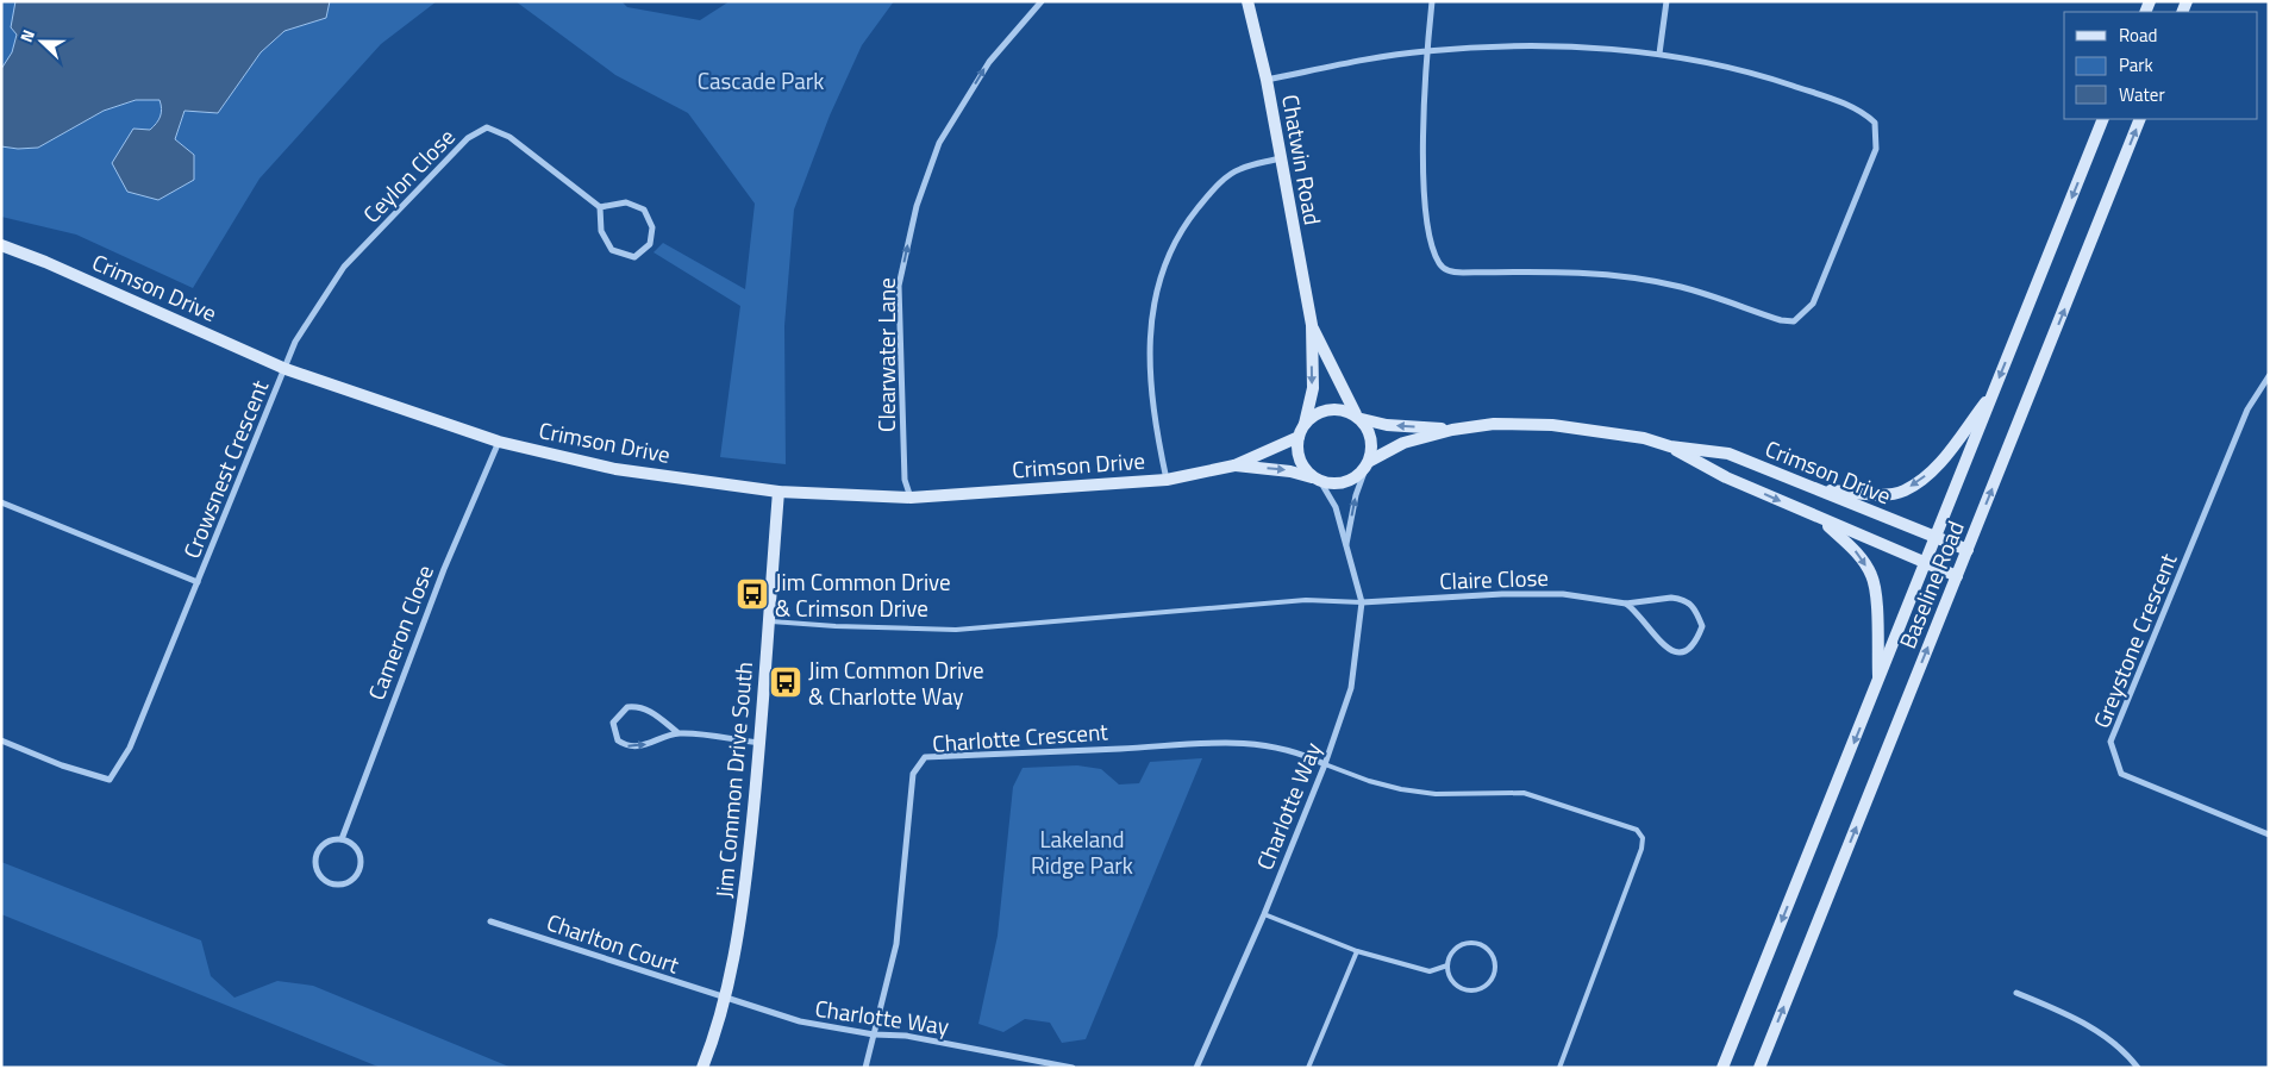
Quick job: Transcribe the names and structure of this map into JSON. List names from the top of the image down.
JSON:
{
  "streets": {
    "street": [
      "Chatwin Road",
      "Ceylon Close",
      "Crimson Drive",
      "Clearwater Lane",
      "Crowsnest Crescent",
      "Claire Close",
      "Baseline Road",
      "Cameron Close",
      "Greystone Crescent",
      "Charlotte Crescent",
      "Jim Common Drive South",
      "Charlotte Way",
      "Charlton Court"
    ]
  },
  "crossings": [
    ["Chatwin Road", "Crimson Drive"],
    ["Ceylon Close", "Crimson Drive"],
    ["Ceylon Close", "Crowsnest Crescent"],
    ["Crimson Drive", "Clearwater Lane"],
    ["Crimson Drive", "Crowsnest Crescent"],
    ["Crimson Drive", "Baseline Road"],
    ["Crimson Drive", "Cameron Close"],
    ["Crimson Drive", "Jim Common Drive South"],
    ["Claire Close", "Charlotte Way"],
    ["Charlotte Crescent", "Charlotte Way"],
    ["Jim Common Drive South", "Charlotte Way"],
    ["Jim Common Drive South", "Charlton Court"],
    ["Charlotte Way", "Charlton Court"]
  ],
  "one_way": ["Clearwater Lane"],
  "parks": ["Cascade Park", "Lakeland Ridge Park"],
  "places": {
    "bus stop": ["Jim Common Drive & Crimson Drive", "Jim Common Drive & Charlotte Way"]
  },
  "legend": ["Road", "Park", "Water"],
  "north": "left"
}
